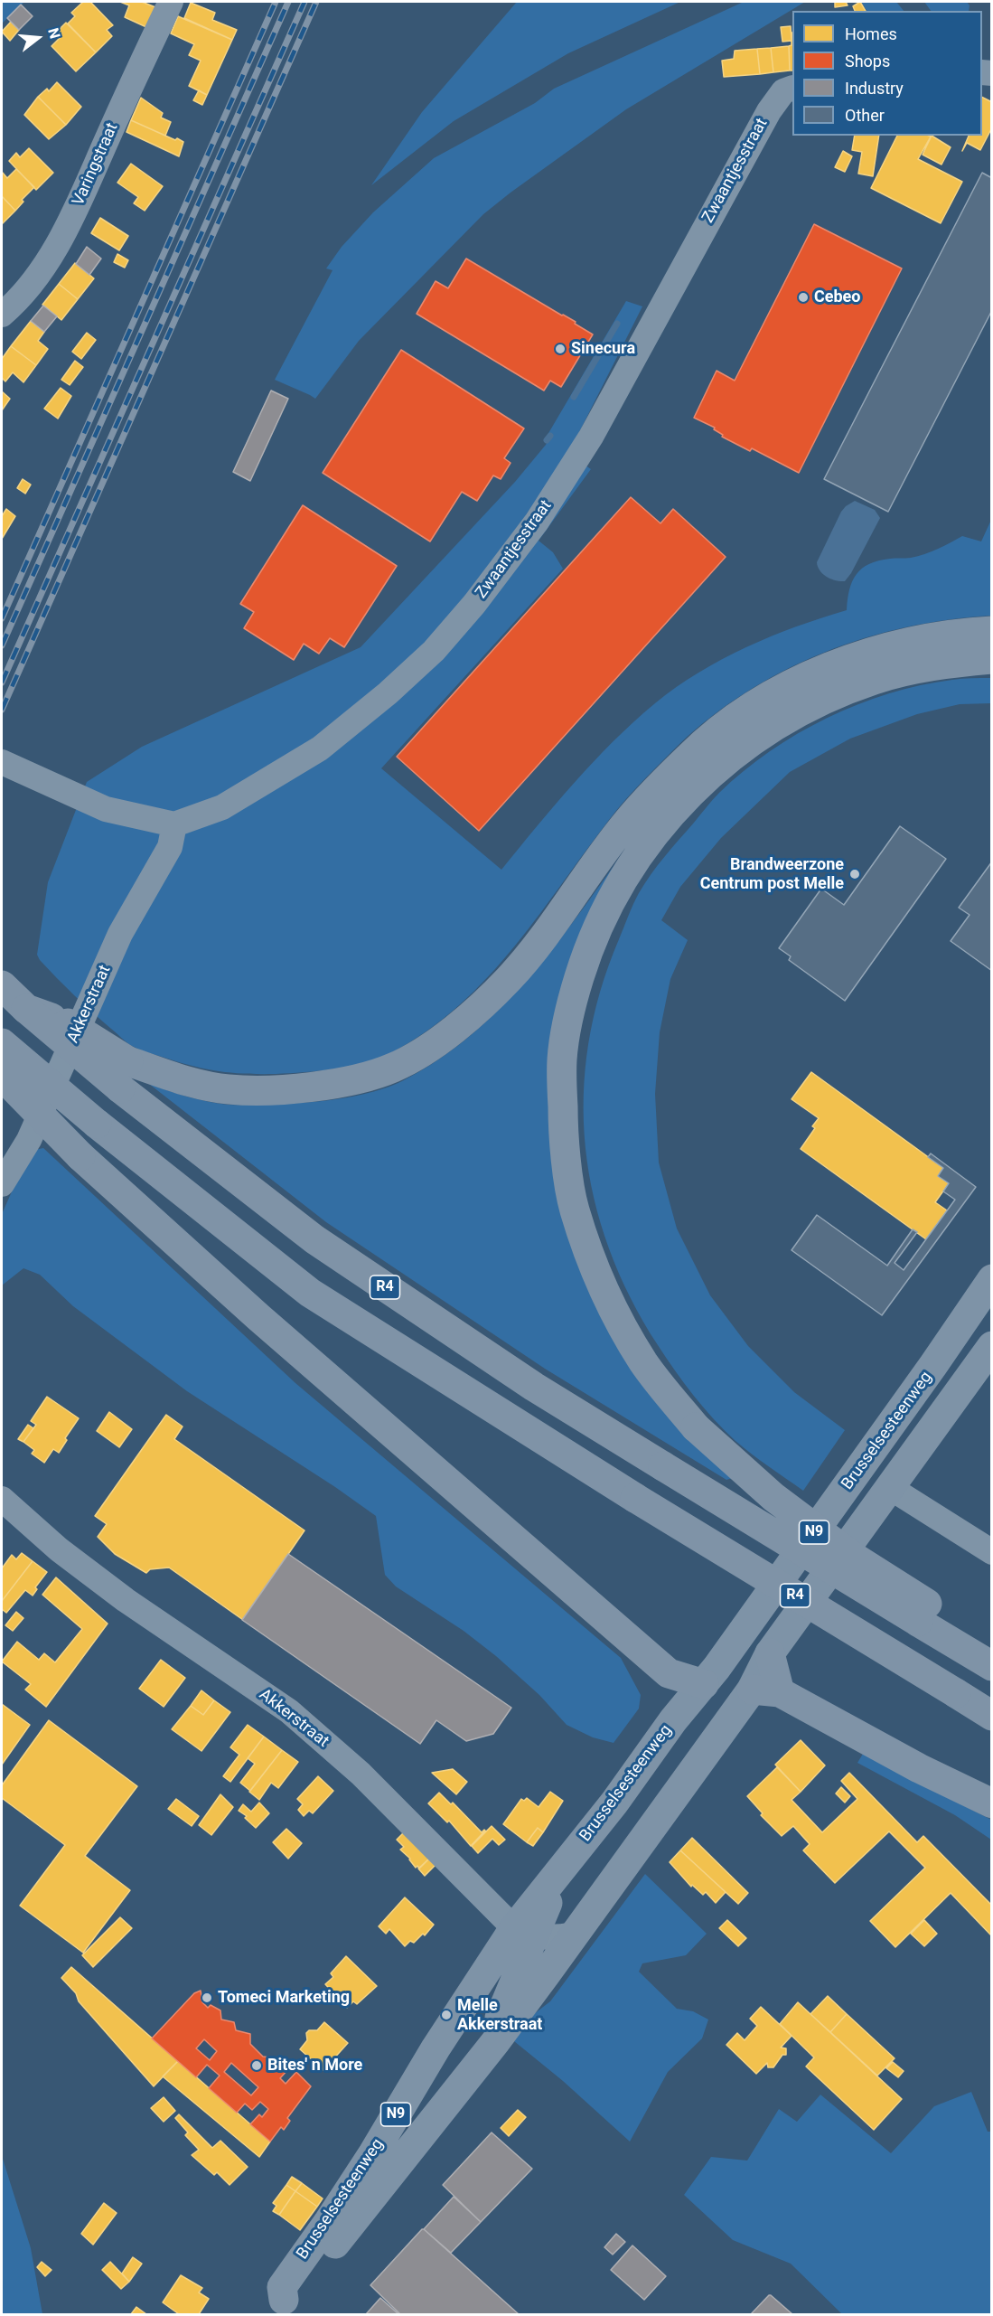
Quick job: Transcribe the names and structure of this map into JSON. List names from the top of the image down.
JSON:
{
  "streets": {
    "highway": ["R4"],
    "main road": ["Brusselsesteenweg", "N9"],
    "street": ["Varingstraat", "Zwaantjesstraat", "Akkerstraat"]
  },
  "crossings": [
    ["Zwaantjesstraat", "Akkerstraat"],
    ["Akkerstraat", "Brusselsesteenweg"]
  ],
  "places": [
    "Cebeo",
    "Sinecura",
    "Brandweerzone Centrum post Melle",
    "Tomeci Marketing",
    "Melle Akkerstraat",
    "Bites' n More"
  ],
  "legend": [
    "Homes",
    "Shops",
    "Industry",
    "Other"
  ],
  "north": "right"
}
